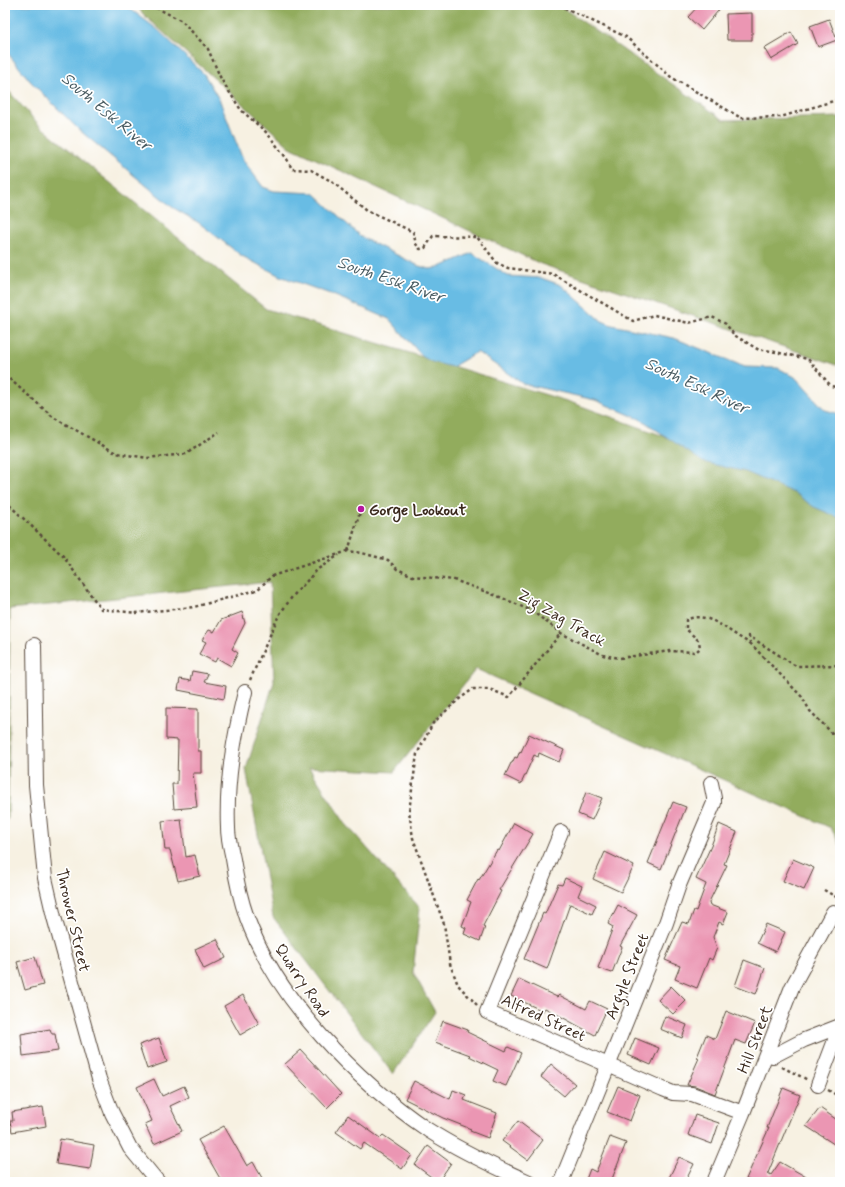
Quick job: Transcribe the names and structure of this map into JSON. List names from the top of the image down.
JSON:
{
  "streets": {
    "street": [
      "Thrower Street",
      "Argyle Street",
      "Quarry Road",
      "Alfred Street",
      "Hill Street"
    ],
    "path": ["Zig Zag Track"]
  },
  "crossings": [
    ["Argyle Street", "Alfred Street"],
    ["Alfred Street", "Hill Street"]
  ],
  "water": ["South Esk River"],
  "places": ["Gorge Lookout"]
}
